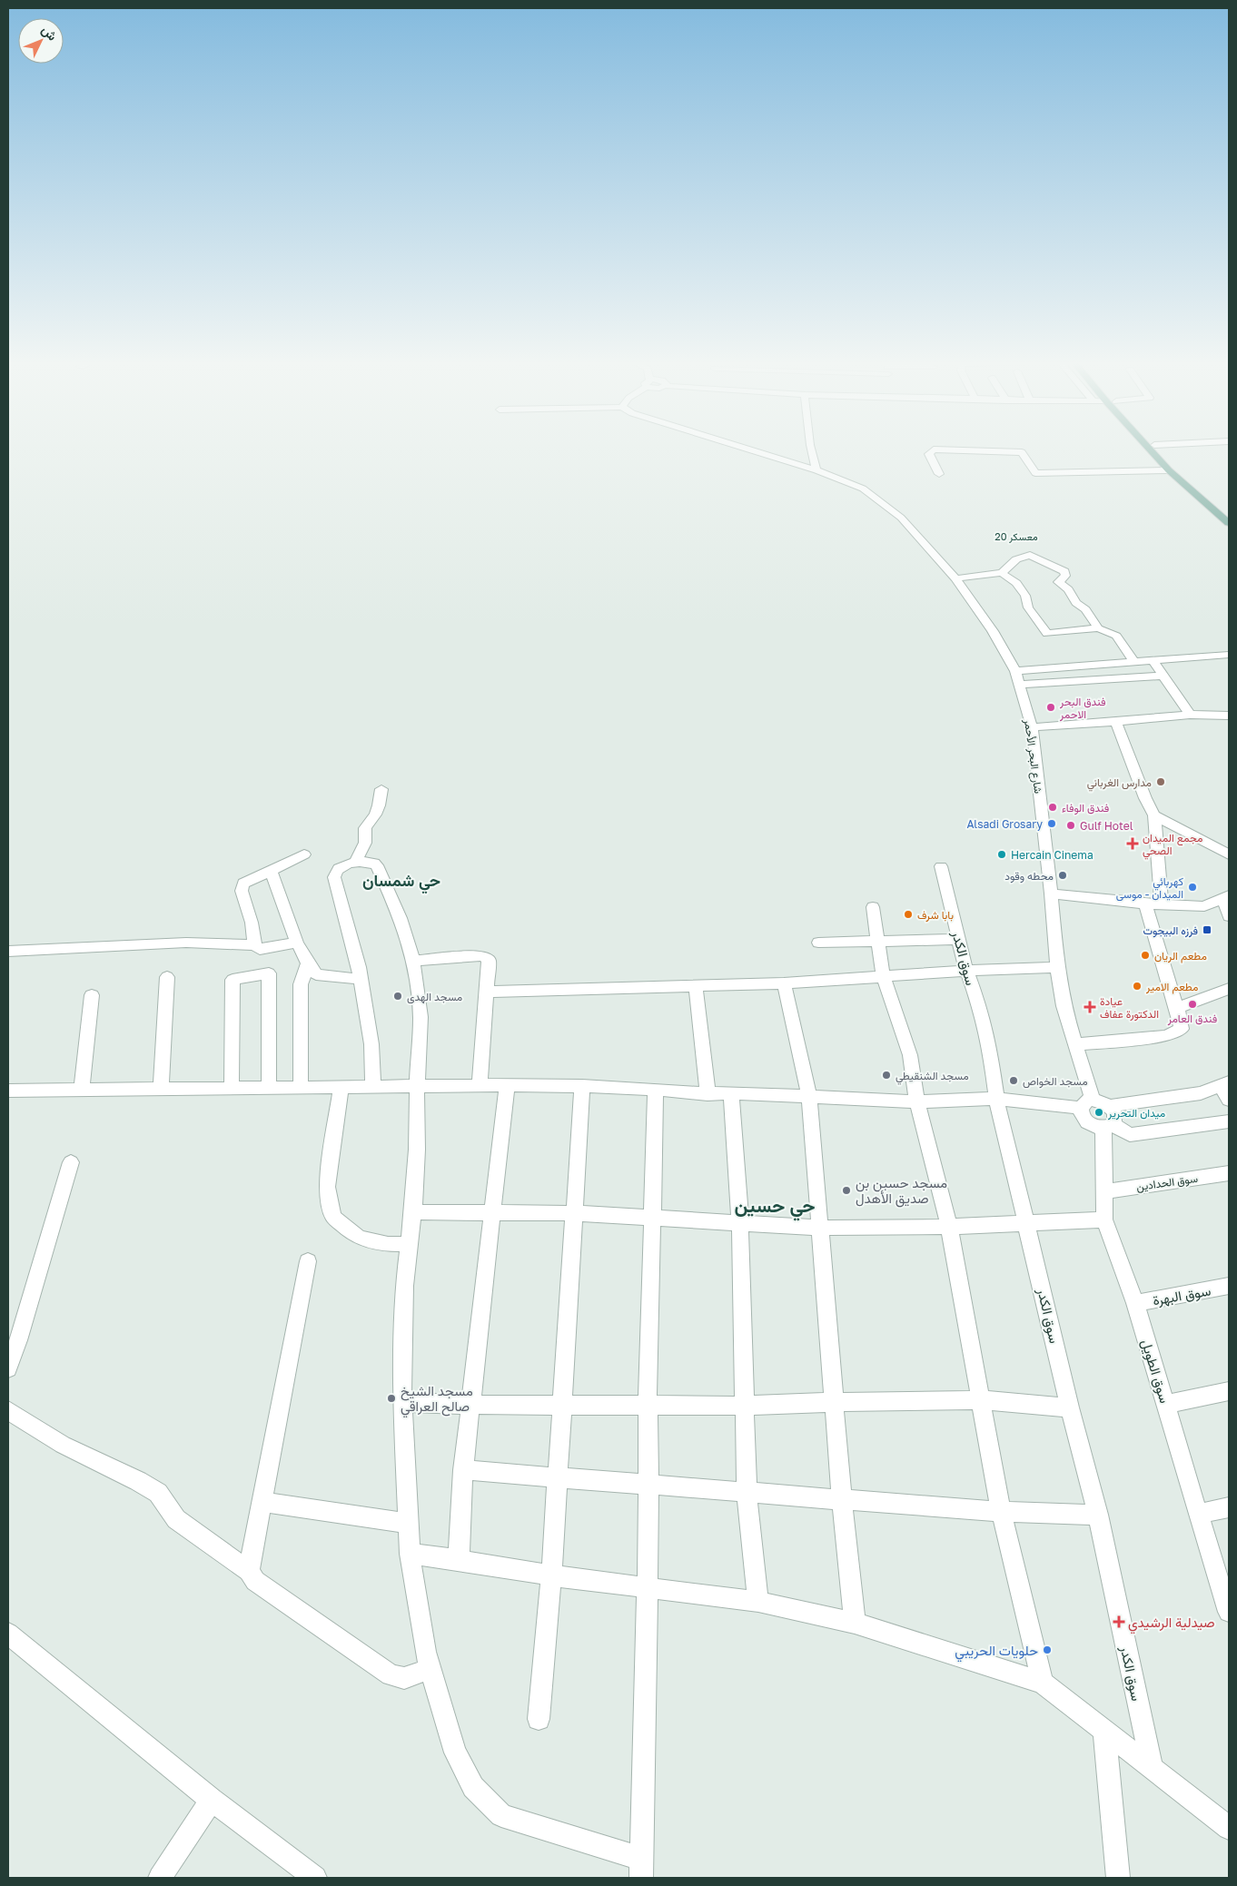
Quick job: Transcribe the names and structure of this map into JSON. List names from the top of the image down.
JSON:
{
  "streets": {
    "street": [
      "شارع البحر الأحمر",
      "سوق الكدر",
      "سوق الحدادين",
      "سوق البهرة",
      "سوق الطويل"
    ]
  },
  "crossings": [
    ["شارع البحر الأحمر", "سوق الطويل"],
    ["سوق الحدادين", "سوق الطويل"],
    ["سوق البهرة", "سوق الطويل"]
  ],
  "districts": ["معسكر 20", "حي شمسان", "حي حسين"],
  "places": {
    "other": [
      "فندق البحر الاحمر",
      "مدارس الغرباني",
      "فندق الوفاء",
      "Alsadi Grosary",
      "Gulf Hotel",
      "Hercain Cinema",
      "محطه وقود",
      "كهربائي الميدان - موسى",
      "بابا شرف",
      "مطعم الريان",
      "مطعم الامير",
      "مسجد الهدى",
      "فندق العامر",
      "مسجد الشنقيطي",
      "مسجد الخواص",
      "ميدان التحرير",
      "مسجد حسين بن صديق الأهدل",
      "مسجد الشيخ صالح العراقي",
      "حلويات الحريبي"
    ],
    "health": ["مجمع الميدان الصحي", "عيادة الدكتورة عفاف", "صيدلية الرشيدي"],
    "transit": ["فرزه البيجوت"]
  },
  "north": "top right"
}
